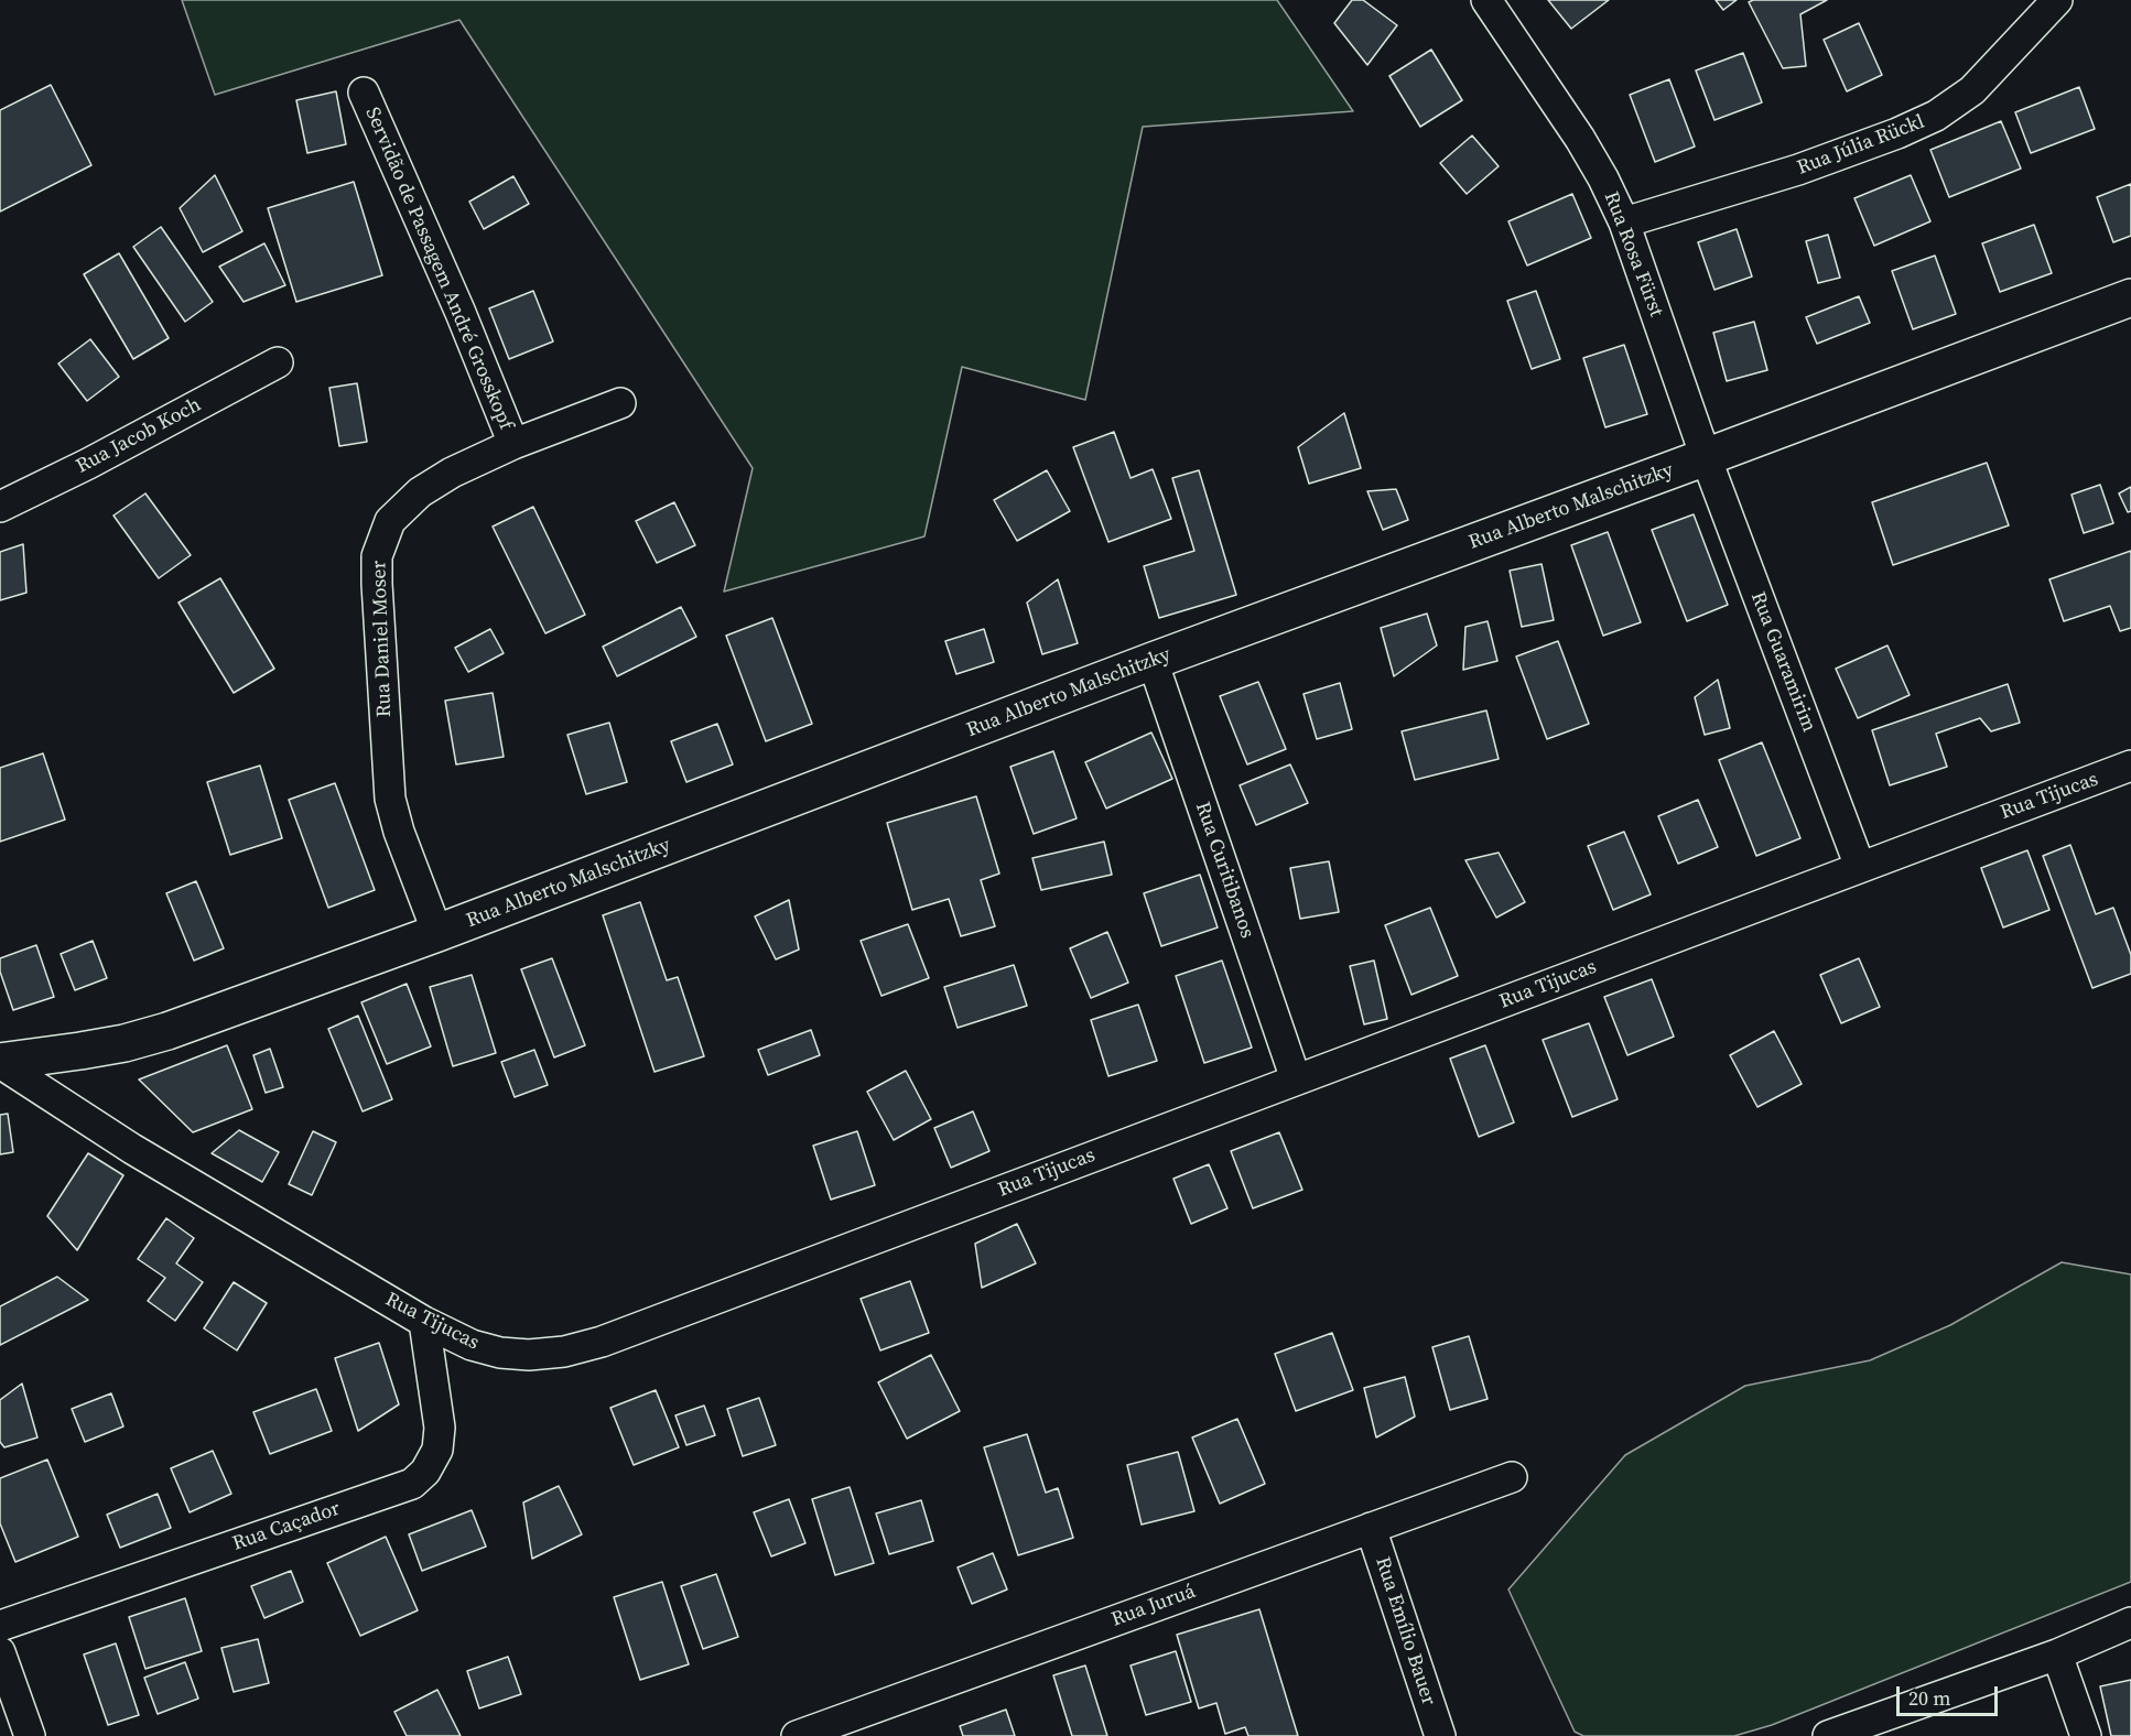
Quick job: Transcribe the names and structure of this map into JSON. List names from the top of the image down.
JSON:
{
  "streets": {
    "street": [
      "Rua Júlia Rückl",
      "Rua Rosa Fürst",
      "Servidão de Passagem André Grosskopf",
      "Rua Jacob Koch",
      "Rua Alberto Malschitzky",
      "Rua Daniel Moser",
      "Rua Guaramirim",
      "Rua Tijucas",
      "Rua Curitibanos",
      "Rua Caçador",
      "Rua Juruá",
      "Rua Emílio Bauer"
    ]
  },
  "crossings": [
    ["Rua Júlia Rückl", "Rua Rosa Fürst"],
    ["Rua Rosa Fürst", "Rua Alberto Malschitzky"],
    ["Rua Rosa Fürst", "Rua Guaramirim"],
    ["Servidão de Passagem André Grosskopf", "Rua Daniel Moser"],
    ["Rua Alberto Malschitzky", "Rua Daniel Moser"],
    ["Rua Alberto Malschitzky", "Rua Guaramirim"],
    ["Rua Alberto Malschitzky", "Rua Tijucas"],
    ["Rua Alberto Malschitzky", "Rua Curitibanos"],
    ["Rua Guaramirim", "Rua Tijucas"],
    ["Rua Tijucas", "Rua Curitibanos"],
    ["Rua Tijucas", "Rua Caçador"],
    ["Rua Juruá", "Rua Emílio Bauer"]
  ],
  "scale_bar": "20 m"
}
